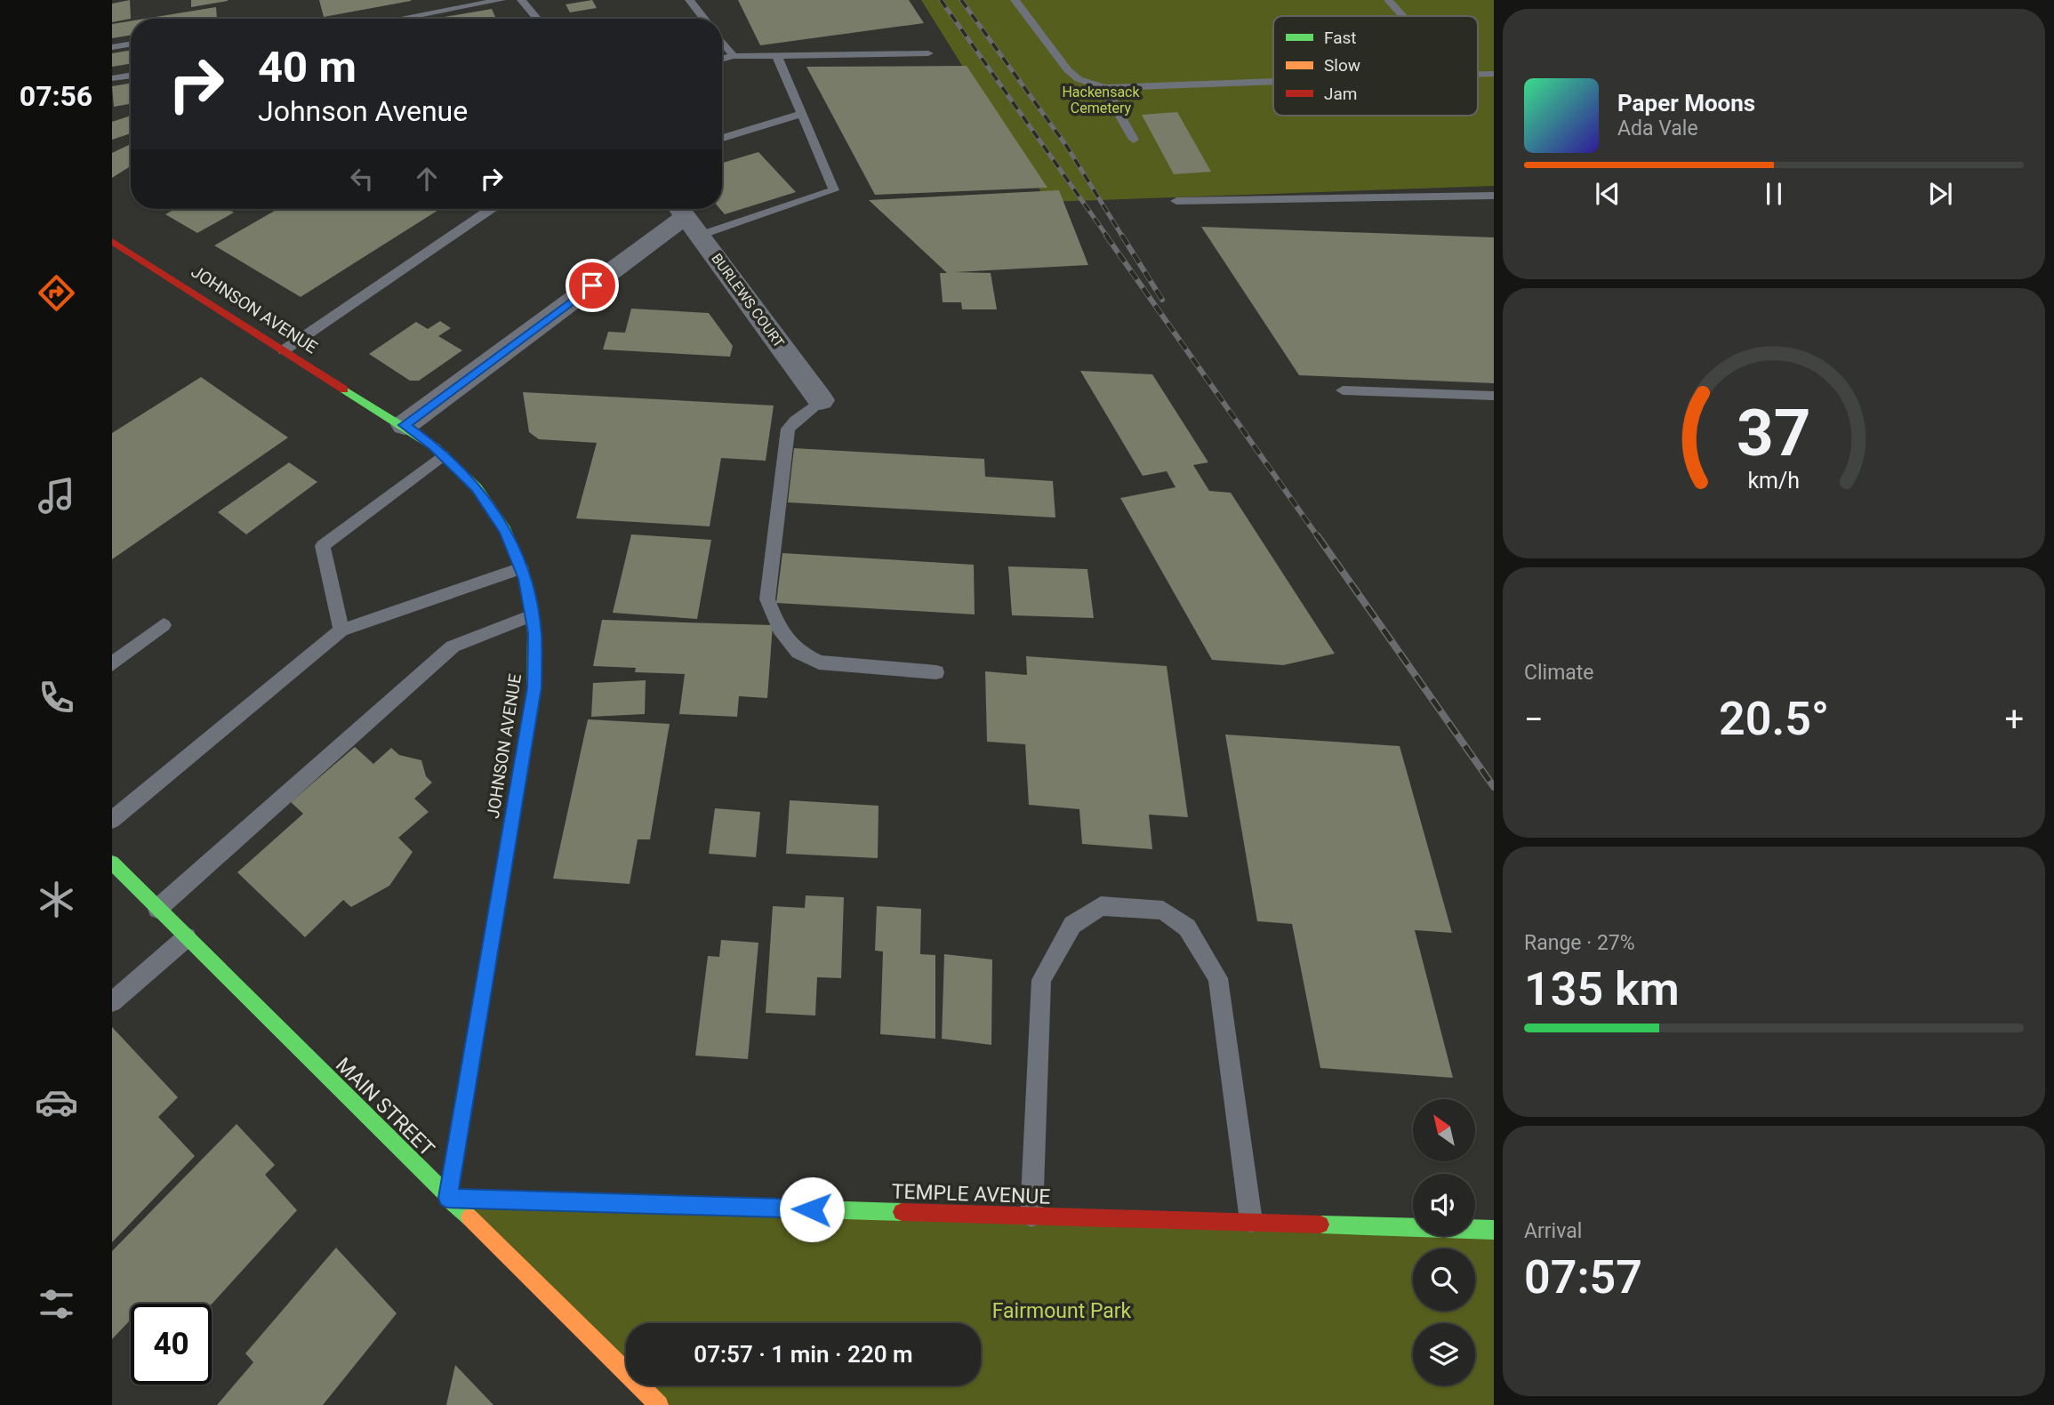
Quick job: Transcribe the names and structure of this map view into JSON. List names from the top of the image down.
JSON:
{
  "streets": {
    "main road": ["JOHNSON AVENUE", "MAIN STREET", "TEMPLE AVENUE"],
    "street": ["BURLEWS COURT"]
  },
  "crossings": [
    ["JOHNSON AVENUE", "MAIN STREET"],
    ["JOHNSON AVENUE", "TEMPLE AVENUE"],
    ["MAIN STREET", "TEMPLE AVENUE"]
  ],
  "parks": ["Hackensack Cemetery", "Fairmount Park"],
  "legend": ["Fast", "Slow", "Jam"],
  "north": "top left",
  "page": {
    "tabs": "07:56",
    "turn": ["40 m", "Johnson Avenue"],
    "song": ["Paper Moons", "Ada Vale"],
    "tile": [
      "Climate",
      ["Range · 27%", "135 km"],
      ["Arrival", "07:57"]
    ],
    "heat": ["−", "20.5°", "+"],
    "limit": "40",
    "trip": "07:57 · 1 min · 220 m",
    "gauge": ["37", "km/h"]
  }
}
